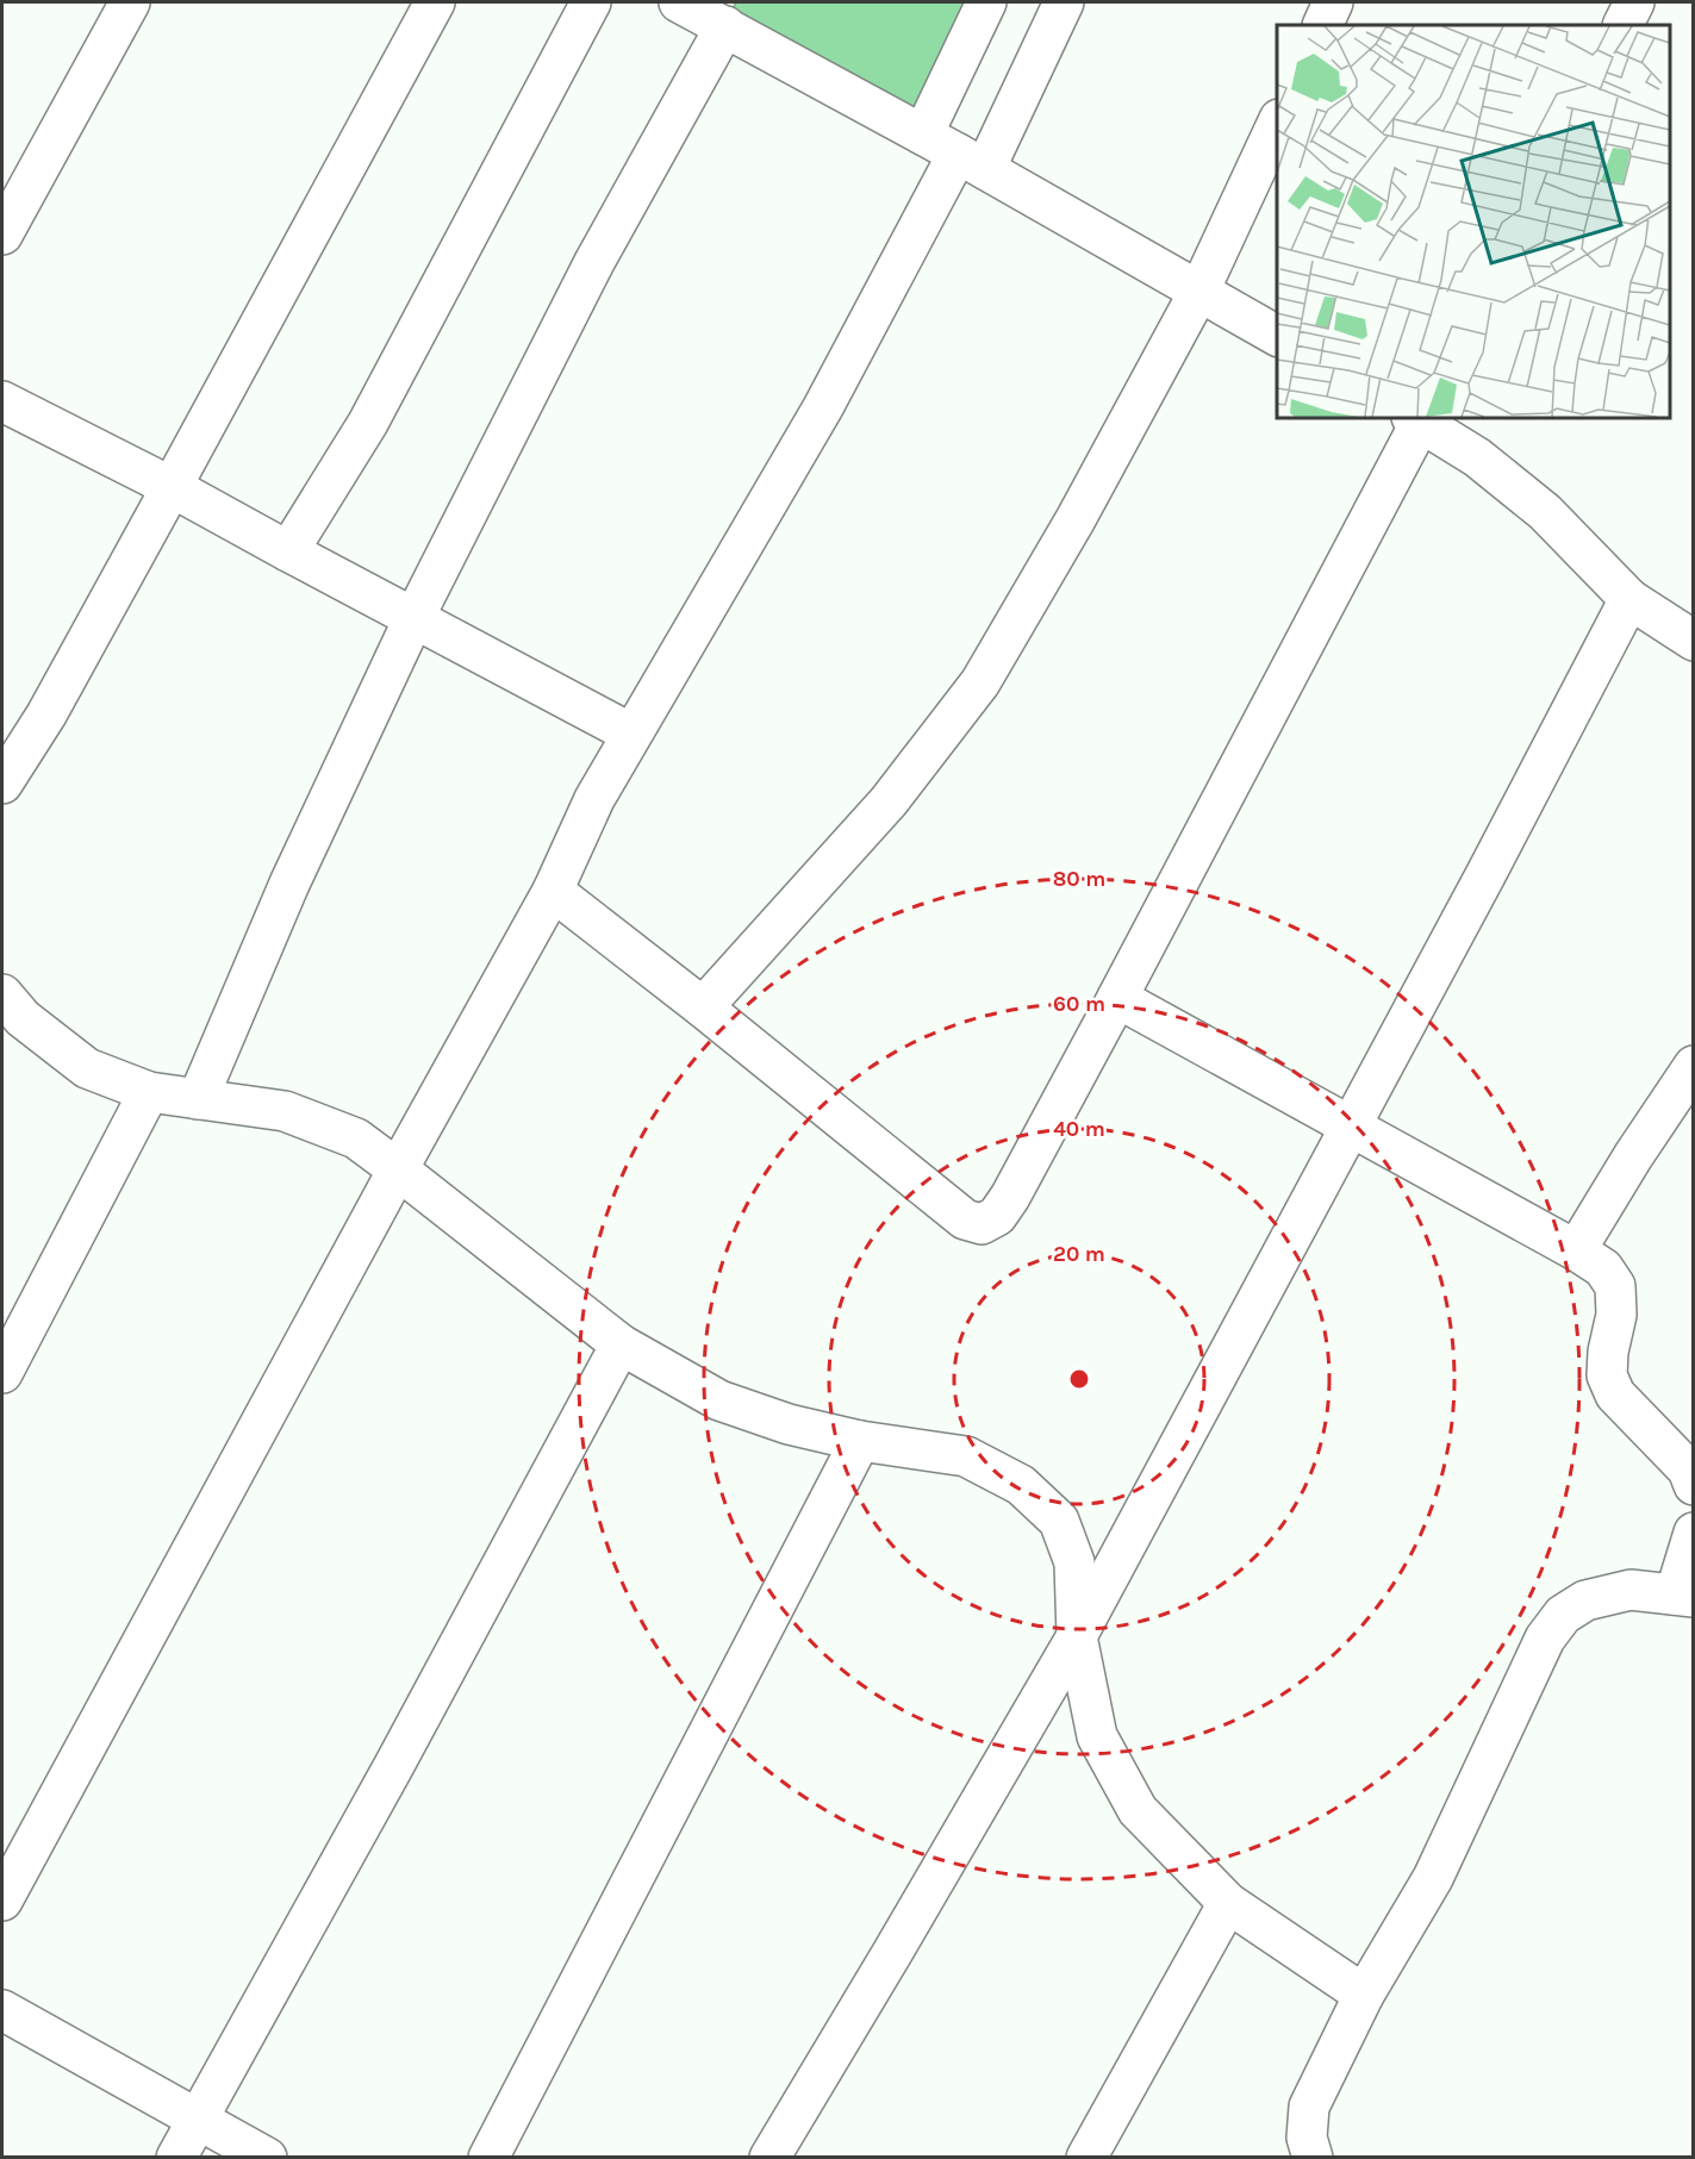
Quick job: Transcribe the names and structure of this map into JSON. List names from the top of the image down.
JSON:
{
  "rings": [
    "80 m",
    "60 m",
    "40 m",
    "20 m"
  ]
}
